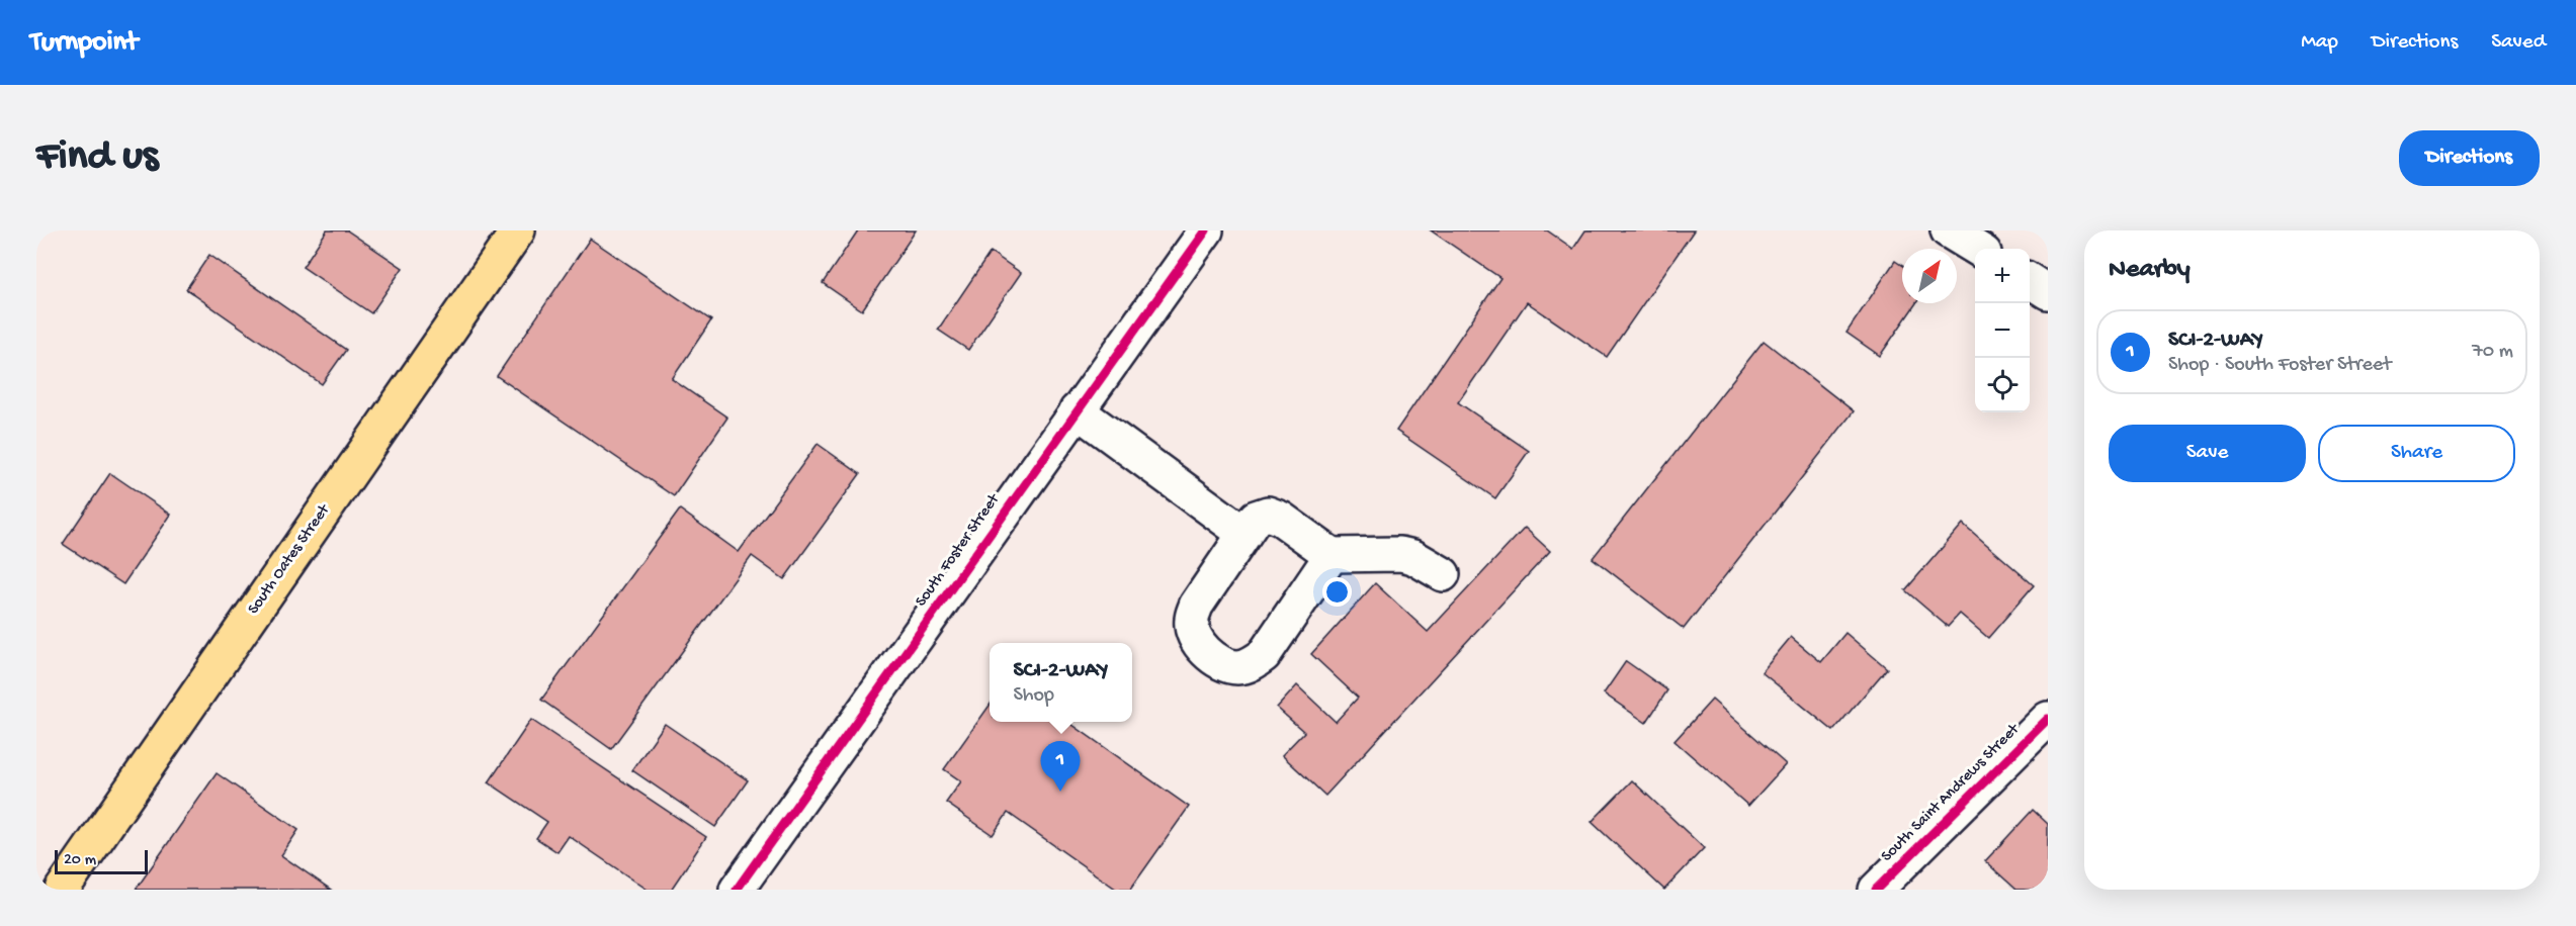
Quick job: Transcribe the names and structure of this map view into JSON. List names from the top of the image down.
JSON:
{
  "streets": {
    "main road": ["South Oates Street"],
    "street": ["South Foster Street", "South Saint Andrews Street"]
  },
  "scale_bar": "20 m",
  "north": "top right",
  "page": {
    "header": "Turnpoint",
    "nav": ["Map", "Directions", "Saved"],
    "buttons": [
      "Directions",
      ["Save", "Share"]
    ],
    "title": "Find us",
    "heading": "Nearby",
    "map_buttons": ["+", "−"],
    "list": [
      {
        "mark": "1",
        "name": "SCI-2-WAY",
        "note": "Shop · South Foster Street",
        "value": "70 m"
      }
    ],
    "popup": ["SCI-2-WAY", "Shop"],
    "pins": "1",
    "scale": "20 m"
  }
}
